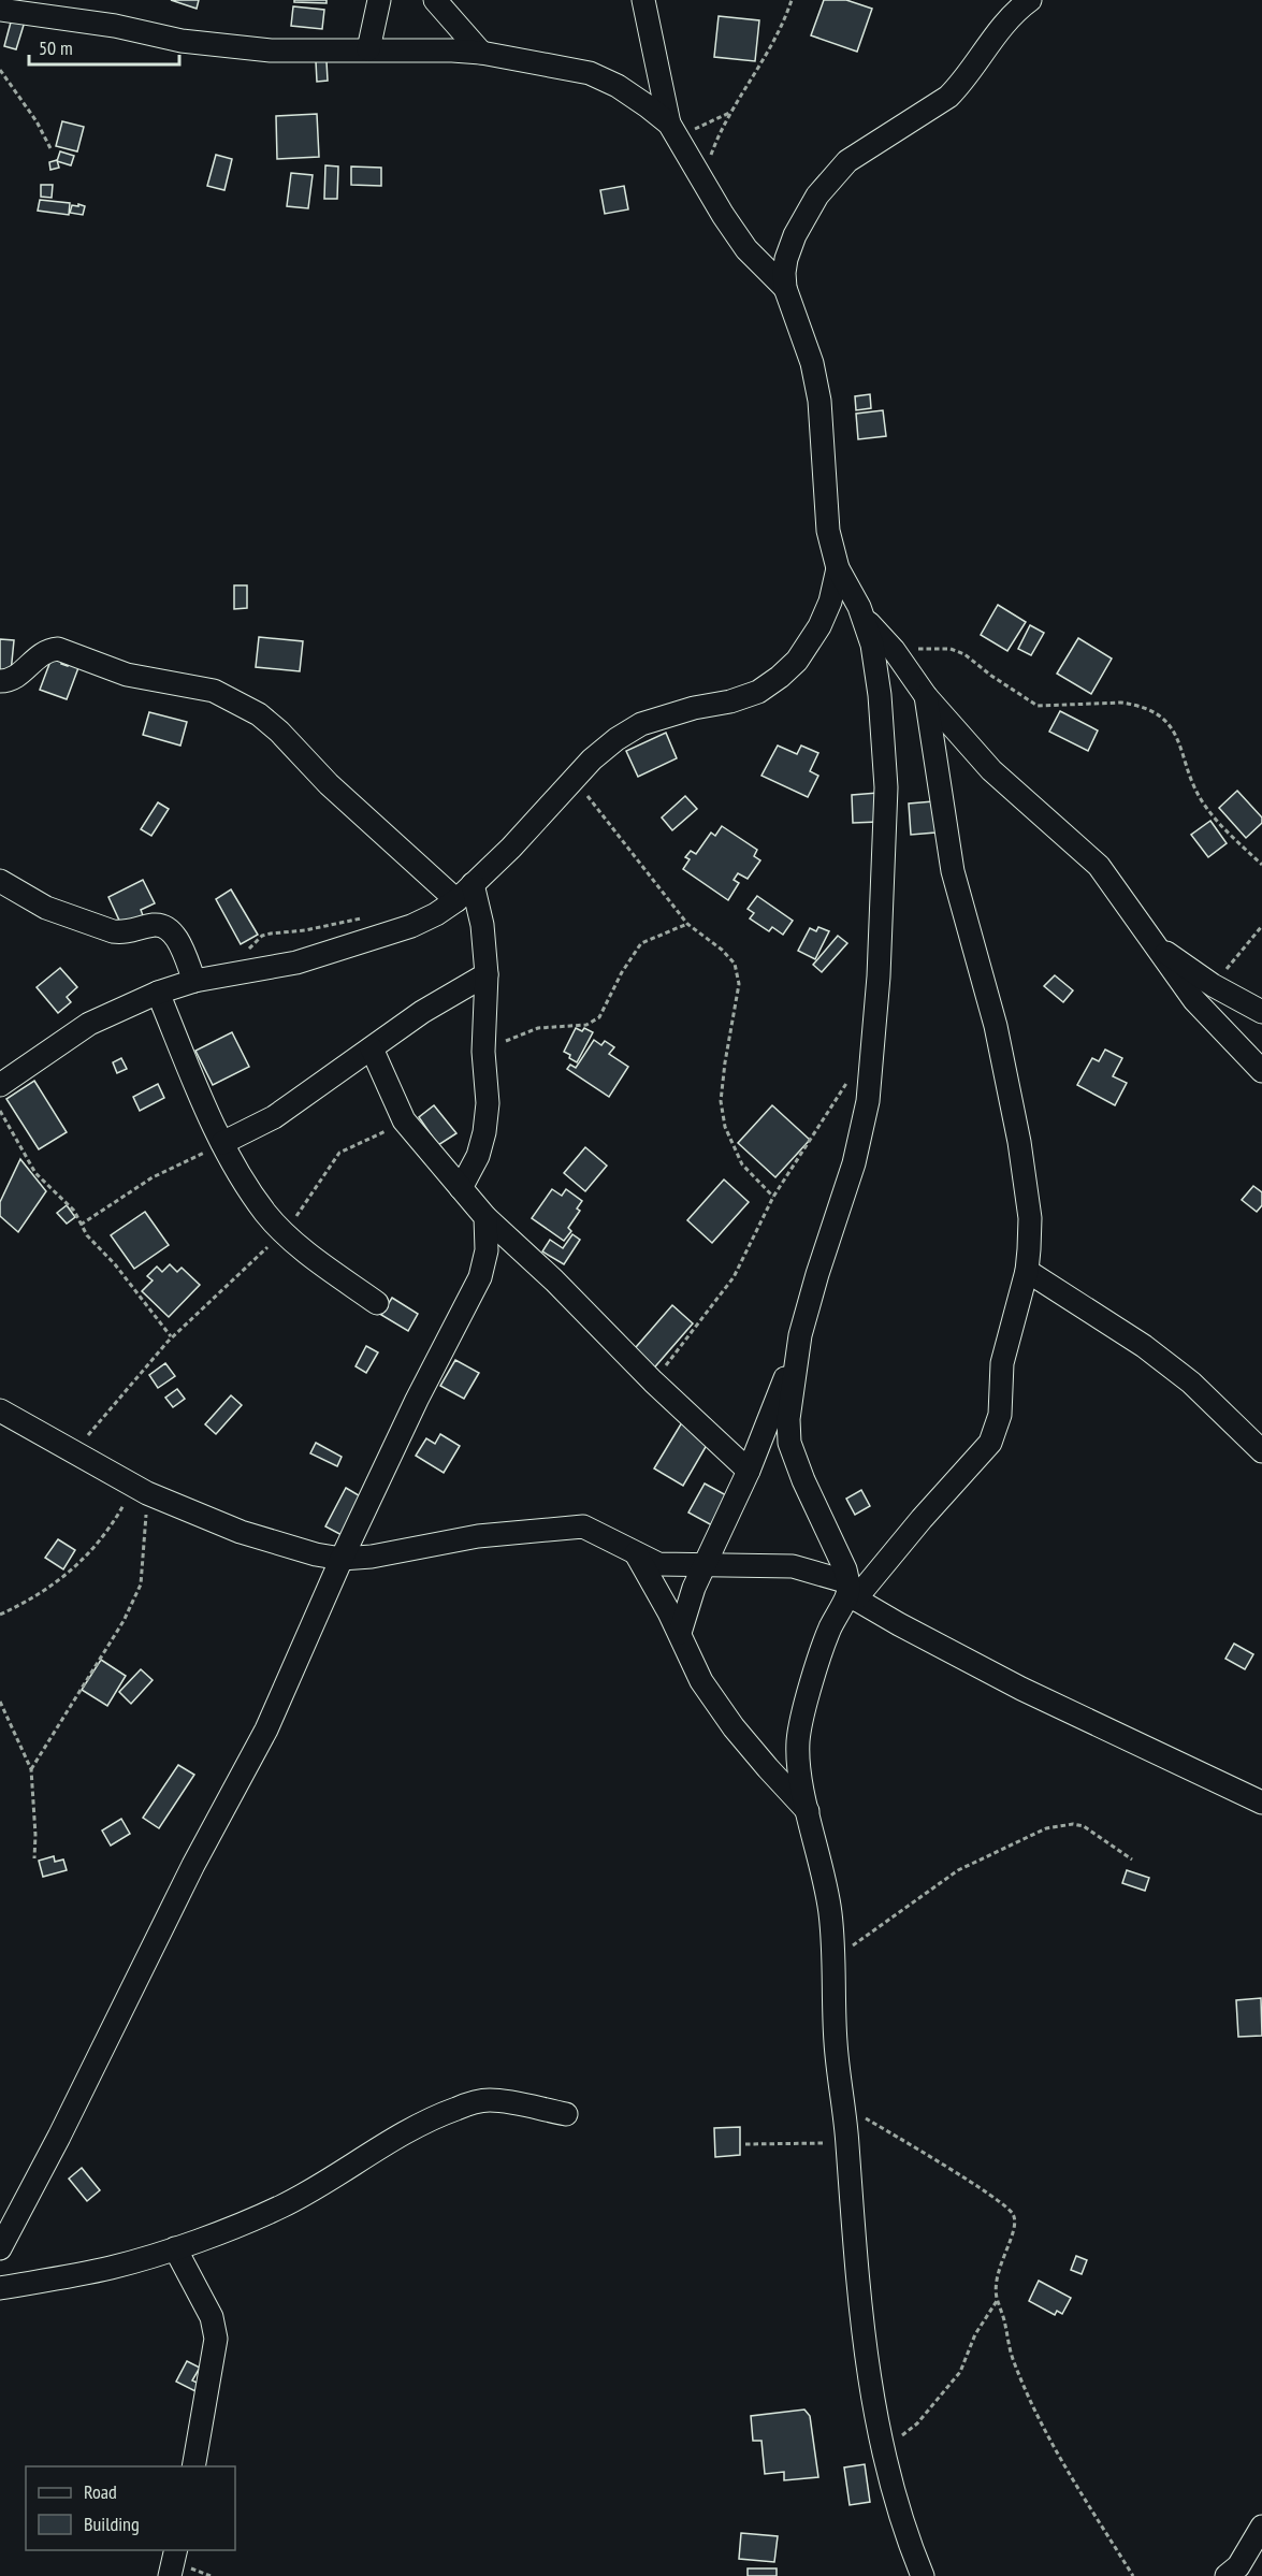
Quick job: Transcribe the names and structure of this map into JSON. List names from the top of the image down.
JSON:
{
  "legend": ["Road", "Building"],
  "scale_bar": "50 m"
}
